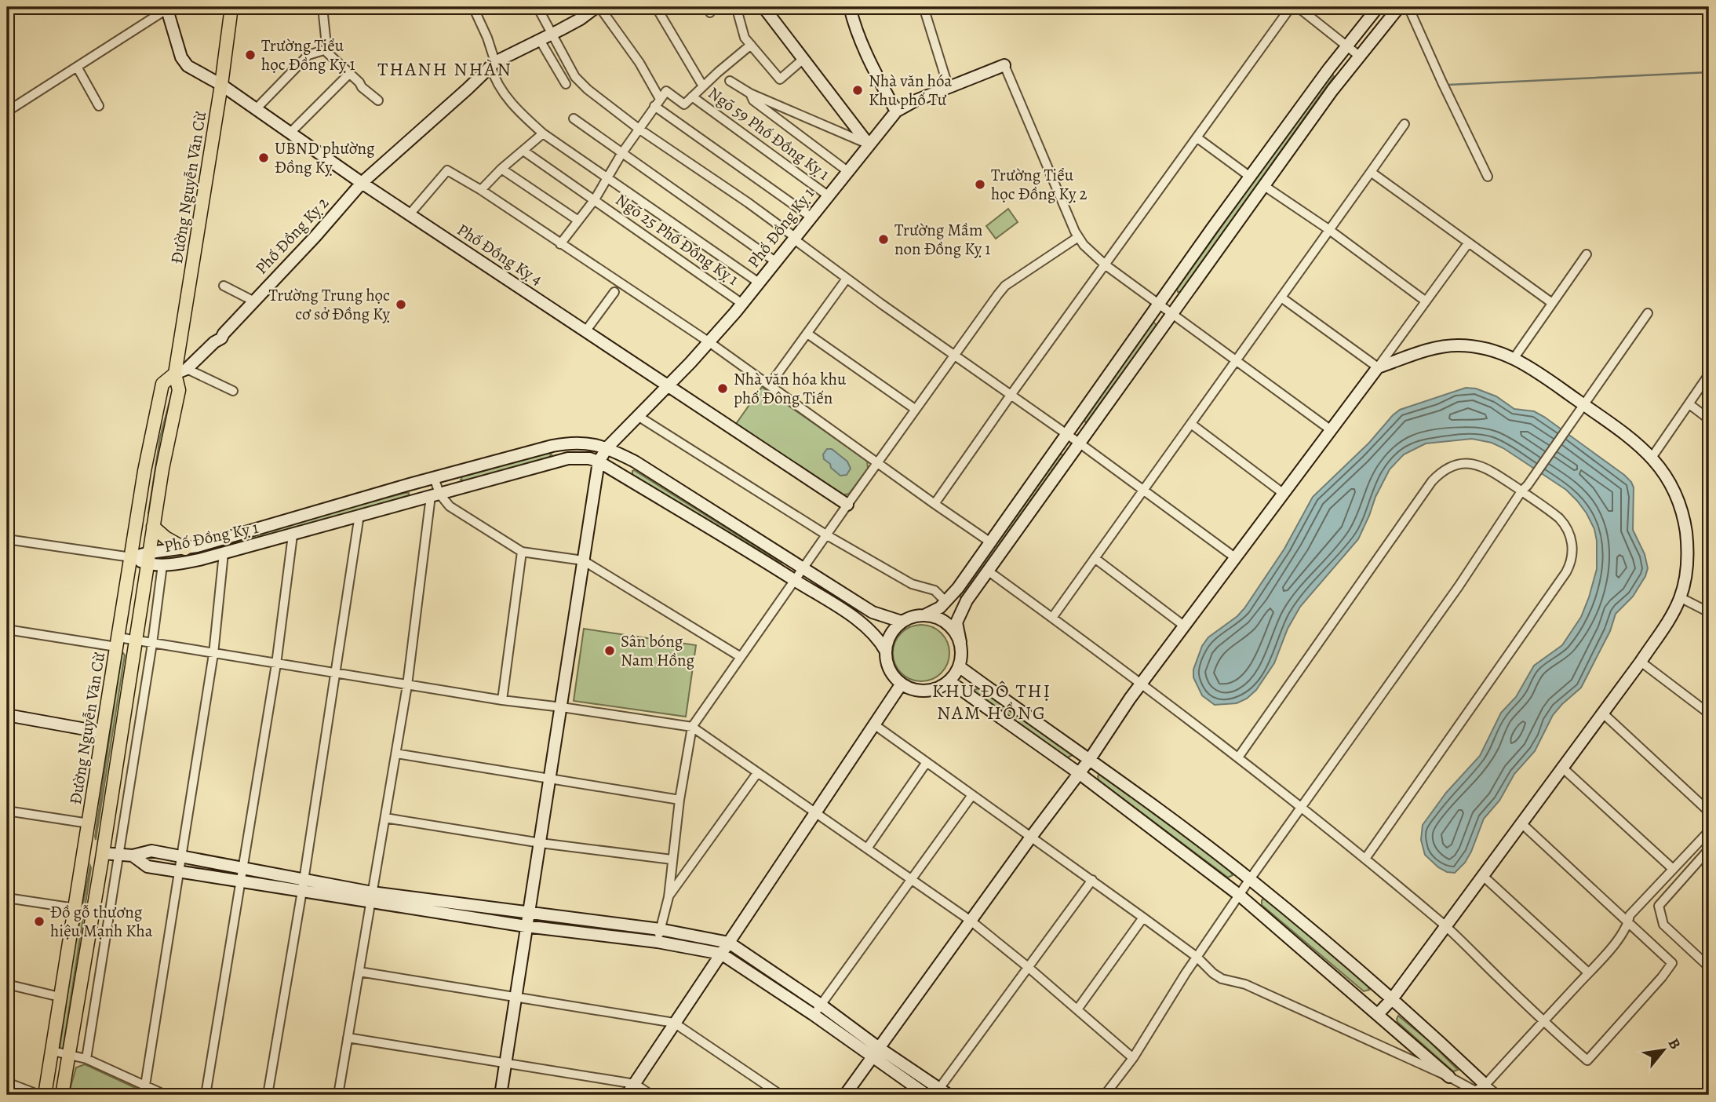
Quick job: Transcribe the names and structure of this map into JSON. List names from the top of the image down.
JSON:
{
  "streets": {
    "main road": ["Đường Nguyễn Văn Cừ"],
    "street": [
      "Ngõ 59 Phố Đồng Kỵ 1",
      "Phố Đồng Kỵ 1",
      "Phố Đồng Kỵ 2",
      "Ngõ 25 Phố Đồng Kỵ 1",
      "Phố Đồng Kỵ 4"
    ]
  },
  "crossings": [
    ["Ngõ 59 Phố Đồng Kỵ 1", "Phố Đồng Kỵ 1"],
    ["Đường Nguyễn Văn Cừ", "Phố Đồng Kỵ 1"],
    ["Đường Nguyễn Văn Cừ", "Phố Đồng Kỵ 2"],
    ["Đường Nguyễn Văn Cừ", "Phố Đồng Kỵ 4"],
    ["Phố Đồng Kỵ 1", "Ngõ 25 Phố Đồng Kỵ 1"],
    ["Phố Đồng Kỵ 1", "Phố Đồng Kỵ 4"],
    ["Phố Đồng Kỵ 2", "Phố Đồng Kỵ 4"]
  ],
  "districts": ["THANH NHÀN", "KHU ĐÔ THỊ NAM HỒNG"],
  "places": [
    "Trường Tiểu học Đồng Kỵ 1",
    "Nhà văn hóa Khu phố Tư",
    "UBND phường Đồng Kỵ",
    "Trường Tiểu học Đồng Kỵ 2",
    "Trường Mầm non Đồng Kỵ 1",
    "Trường Trung học cơ sở Đồng Kỵ",
    "Nhà văn hóa khu phố Đông Tiến",
    "Sân bóng Nam Hồng",
    "Đồ gỗ thương hiệu Mạnh Kha"
  ],
  "north": "top right"
}
